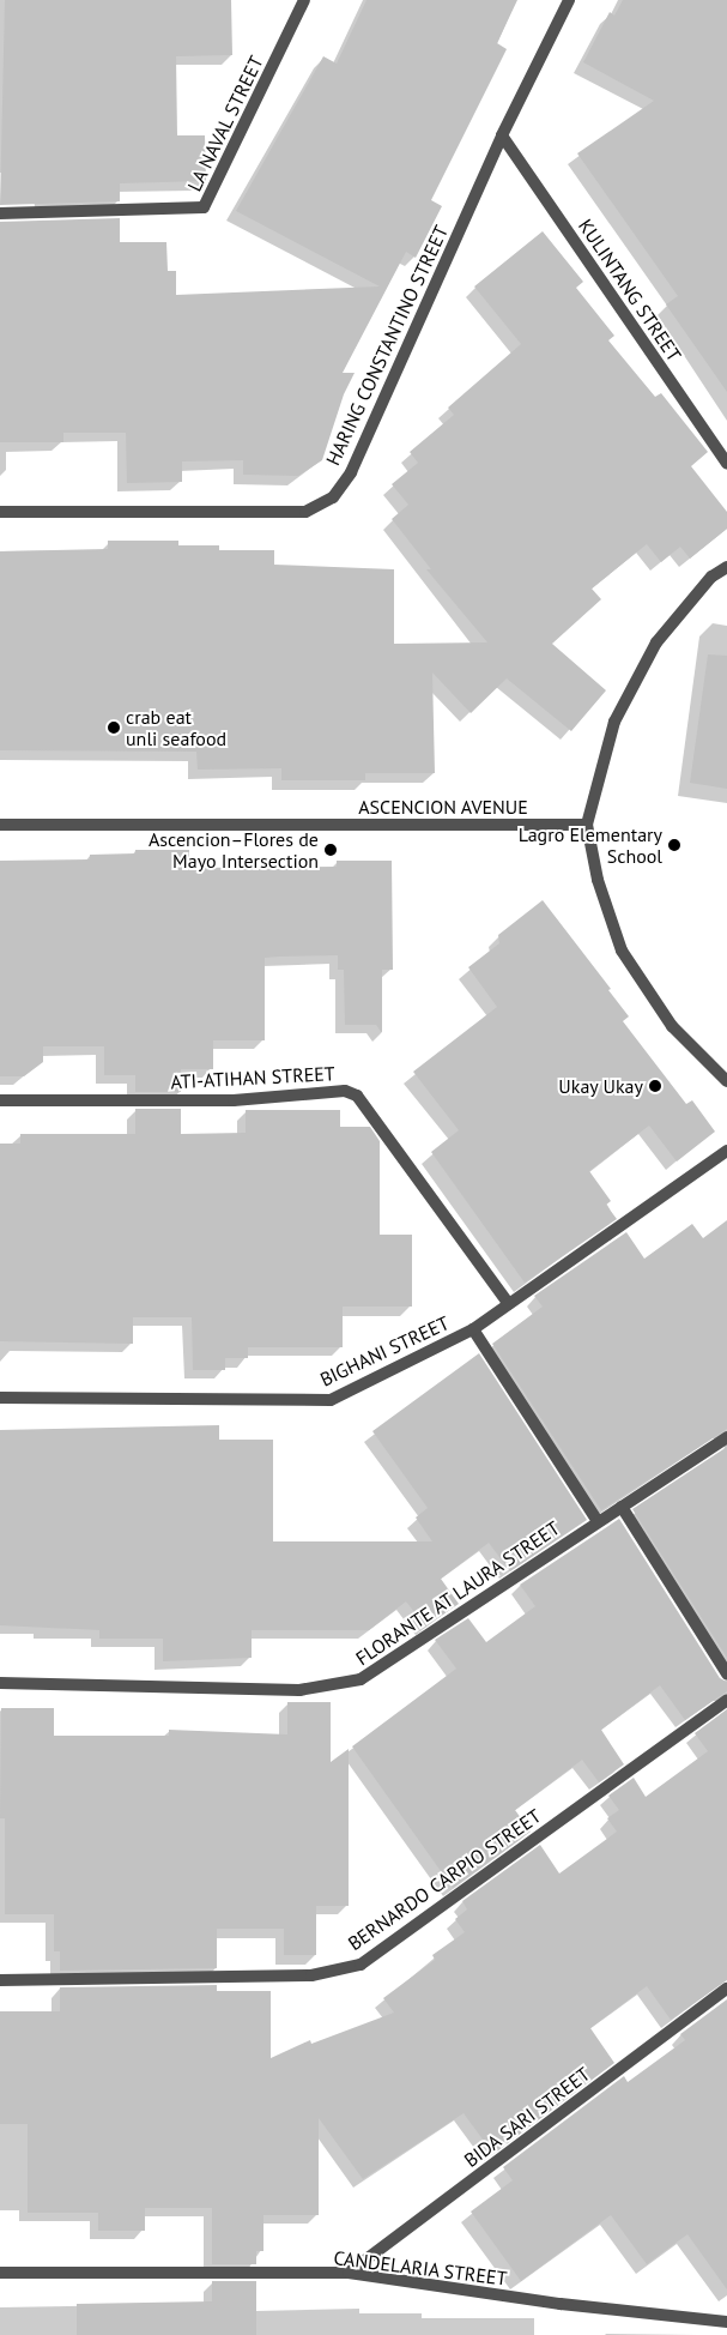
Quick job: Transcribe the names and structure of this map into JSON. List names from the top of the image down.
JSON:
{
  "streets": {
    "street": [
      "LA NAVAL STREET",
      "KULINTANG STREET",
      "HARING CONSTANTINO STREET",
      "ASCENCION AVENUE",
      "ATI-ATIHAN STREET",
      "BIGHANI STREET",
      "FLORANTE AT LAURA STREET",
      "BERNARDO CARPIO STREET",
      "BIDA SARI STREET",
      "CANDELARIA STREET"
    ]
  },
  "crossings": [
    ["KULINTANG STREET", "HARING CONSTANTINO STREET"],
    ["ATI-ATIHAN STREET", "BIGHANI STREET"],
    ["BIDA SARI STREET", "CANDELARIA STREET"]
  ],
  "places": [
    "crab eat unli seafood",
    "Lagro Elementary School",
    "Ascencion–Flores de Mayo Intersection",
    "Ukay Ukay"
  ]
}
